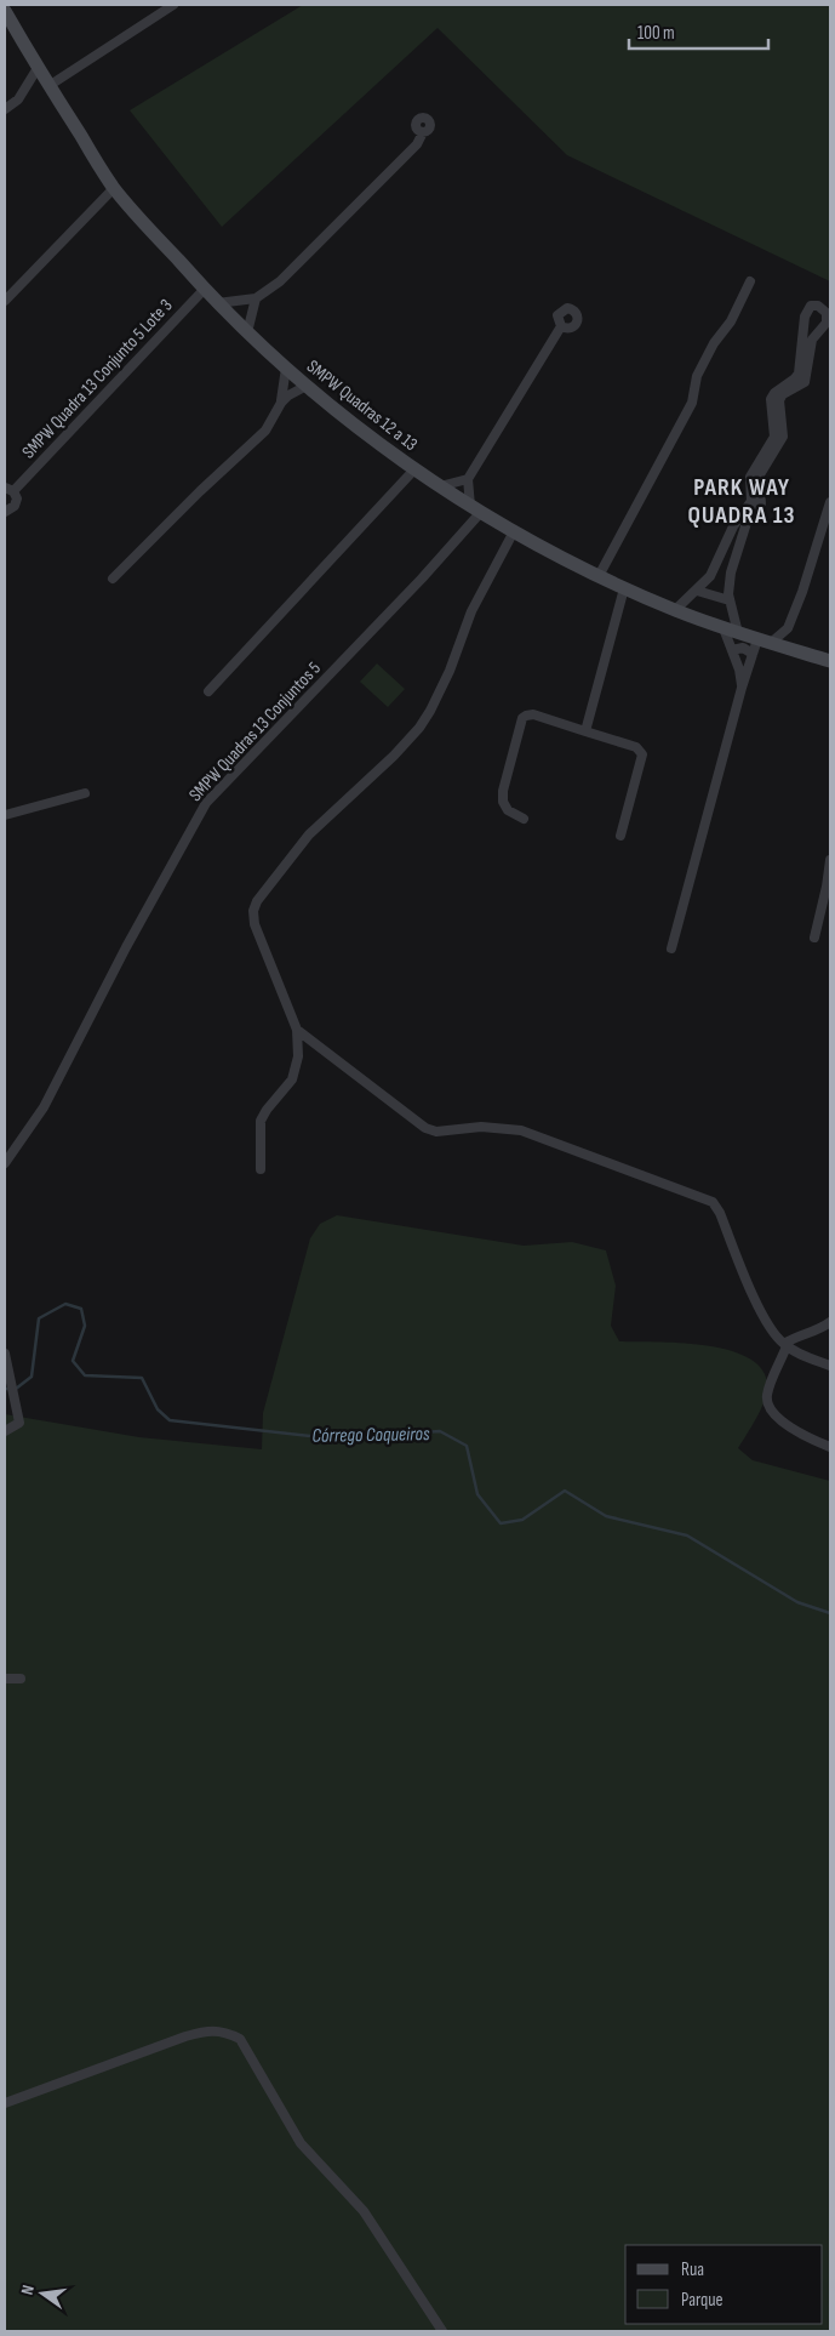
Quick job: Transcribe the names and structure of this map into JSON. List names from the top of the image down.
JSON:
{
  "streets": {
    "street": ["SMPW Quadra 13 Conjunto 5 Lote 3", "SMPW Quadras 12 a 13", "SMPW Quadras 13 Conjuntos 5"]
  },
  "crossings": [
    ["SMPW Quadra 13 Conjunto 5 Lote 3", "SMPW Quadras 12 a 13"],
    ["SMPW Quadras 12 a 13", "SMPW Quadras 13 Conjuntos 5"]
  ],
  "districts": ["PARK WAY QUADRA 13"],
  "water": ["Córrego Coqueiros"],
  "legend": ["Rua", "Parque"],
  "scale_bar": "100 m",
  "north": "left"
}
